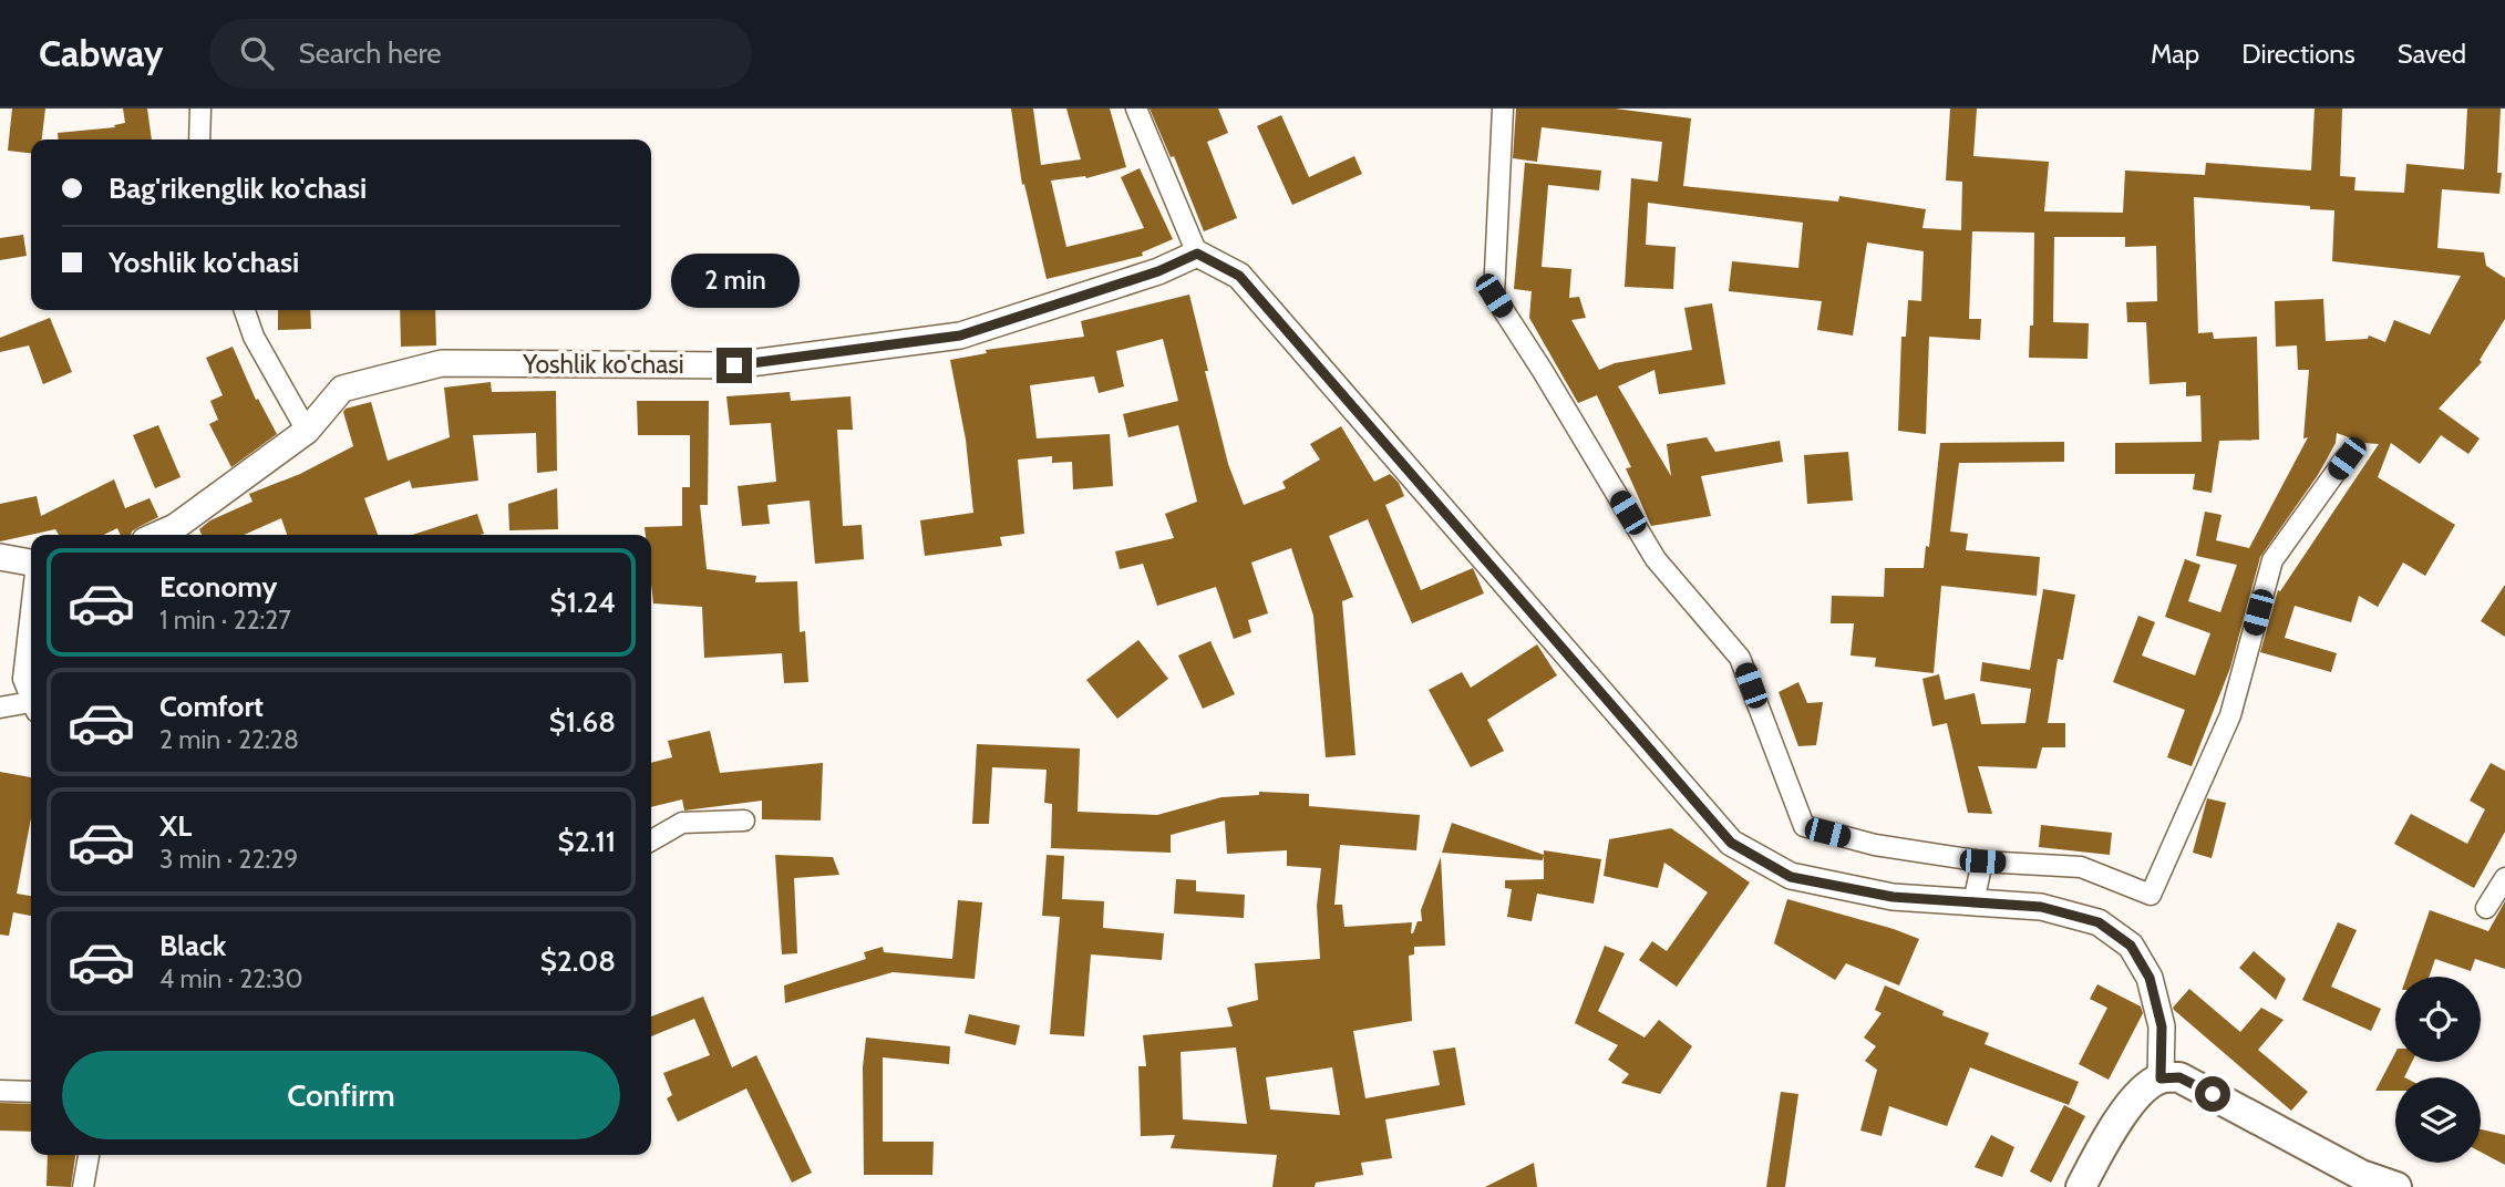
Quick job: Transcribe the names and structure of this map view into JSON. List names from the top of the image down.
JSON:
{
  "streets": {
    "street": ["Yoshlik ko'chasi"]
  },
  "page": {
    "header": "Cabway",
    "search": "Search here",
    "nav": ["Map", "Directions", "Saved"],
    "banner": ["Bag'rikenglik ko'chasi", "Yoshlik ko'chasi"],
    "bubble": "2 min",
    "list": [
      {
        "name": "Economy",
        "note": "1 min · 22:27",
        "value": "$1.24"
      },
      {
        "name": "Comfort",
        "note": "2 min · 22:28",
        "value": "$1.68"
      },
      {
        "name": "XL",
        "note": "3 min · 22:29",
        "value": "$2.11"
      },
      {
        "name": "Black",
        "note": "4 min · 22:30",
        "value": "$2.08"
      }
    ],
    "buttons": "Confirm"
  }
}
